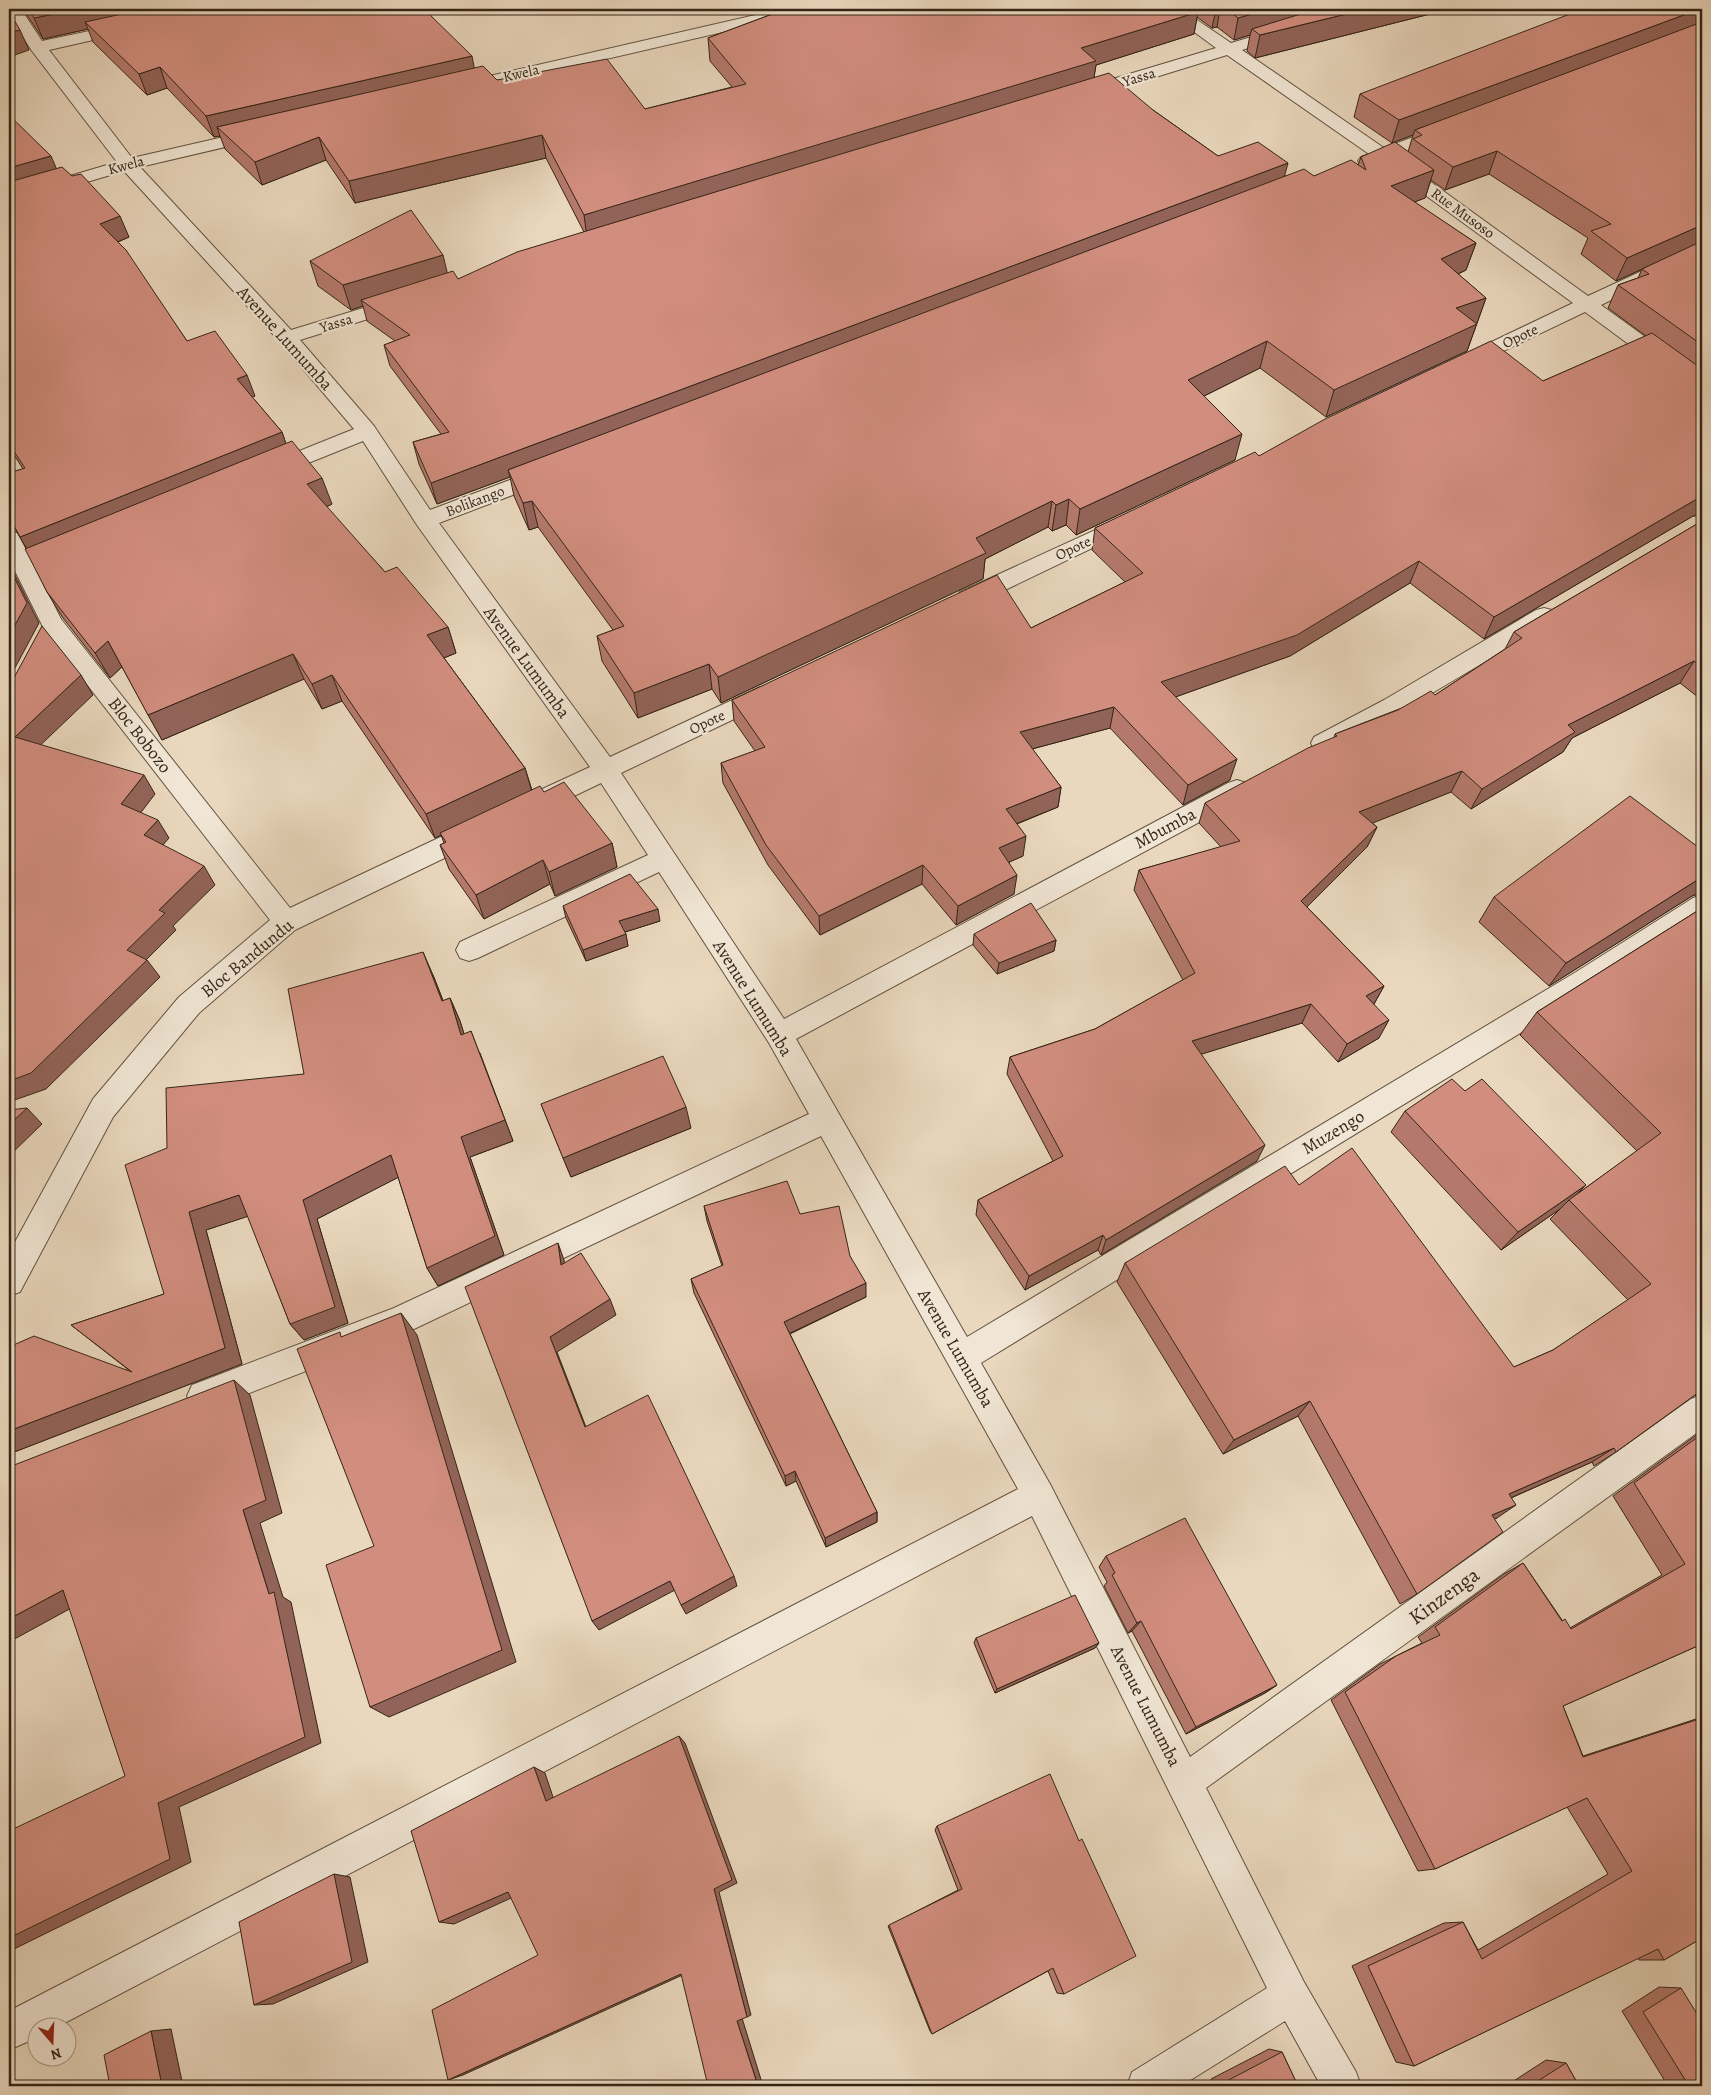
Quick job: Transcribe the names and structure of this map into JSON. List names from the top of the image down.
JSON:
{
  "streets": {
    "street": [
      "Kwela",
      "Yassa",
      "Rue Musoso",
      "Opote",
      "Avenue Lumumba",
      "Bolikango",
      "Bloc Bobozo",
      "Mbumba",
      "Bloc Bandundu",
      "Muzengo",
      "Kinzenga"
    ]
  },
  "crossings": [
    ["Kwela", "Avenue Lumumba"],
    ["Yassa", "Rue Musoso"],
    ["Yassa", "Avenue Lumumba"],
    ["Rue Musoso", "Opote"],
    ["Opote", "Avenue Lumumba"],
    ["Opote", "Bloc Bandundu"],
    ["Avenue Lumumba", "Bolikango"],
    ["Avenue Lumumba", "Mbumba"],
    ["Avenue Lumumba", "Bloc Bandundu"],
    ["Avenue Lumumba", "Muzengo"],
    ["Avenue Lumumba", "Kinzenga"],
    ["Bloc Bobozo", "Bloc Bandundu"]
  ],
  "north": "bottom"
}
